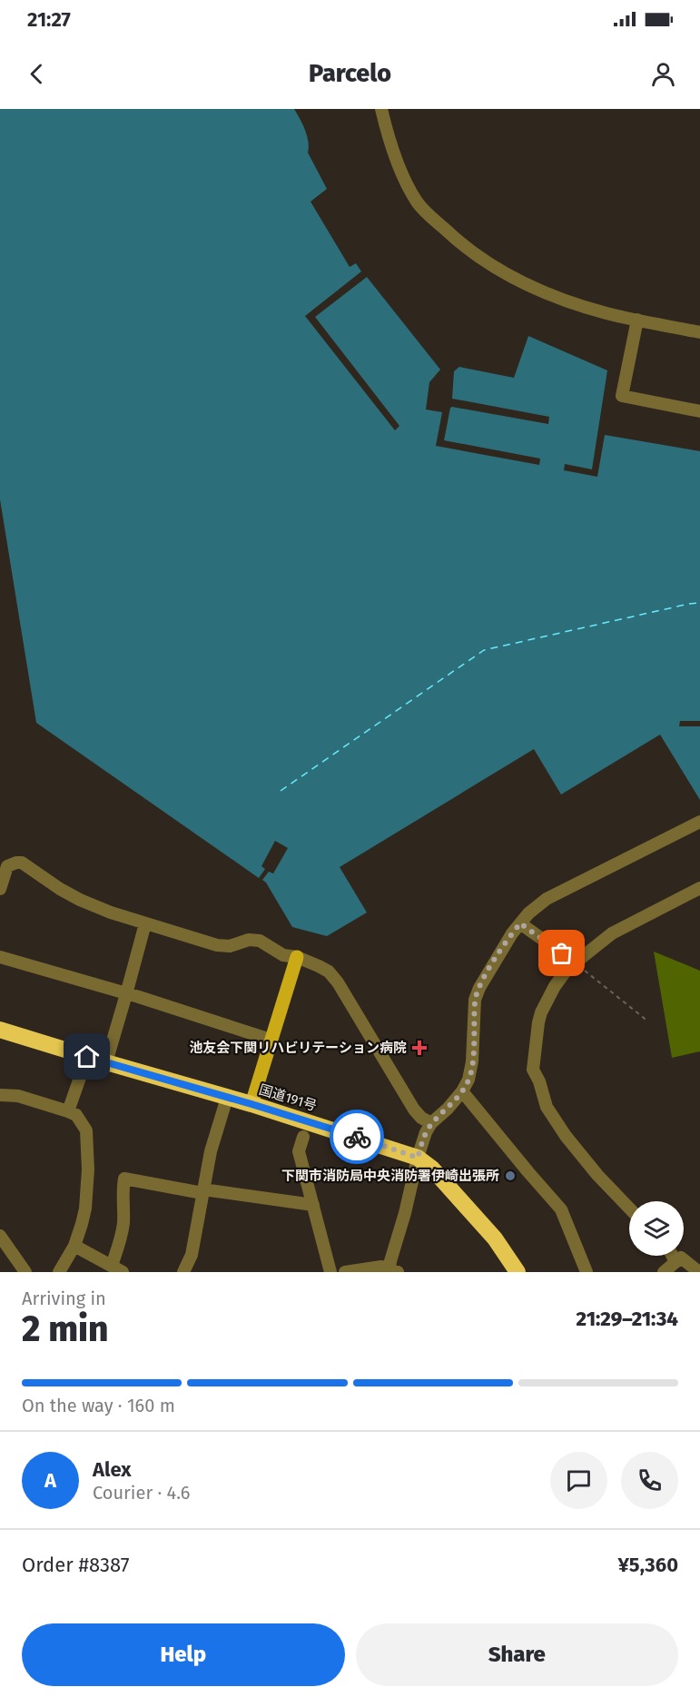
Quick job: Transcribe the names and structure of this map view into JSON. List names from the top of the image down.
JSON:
{
  "streets": {
    "highway": ["国道191号"]
  },
  "places": {
    "health": ["池友会下関リハビリテーション病院"],
    "other": ["下関市消防局中央消防署伊崎出張所"]
  },
  "page": {
    "status": "21:27",
    "header": "Parcelo",
    "heading": ["2 min", "Arriving in", "21:29–21:34"],
    "panel": [
      "Alex",
      "Courier · 4.6",
      "Order #8387",
      "¥5,360"
    ],
    "bar": "On the way · 160 m",
    "round": "A",
    "buttons": ["Help", "Share"]
  }
}
